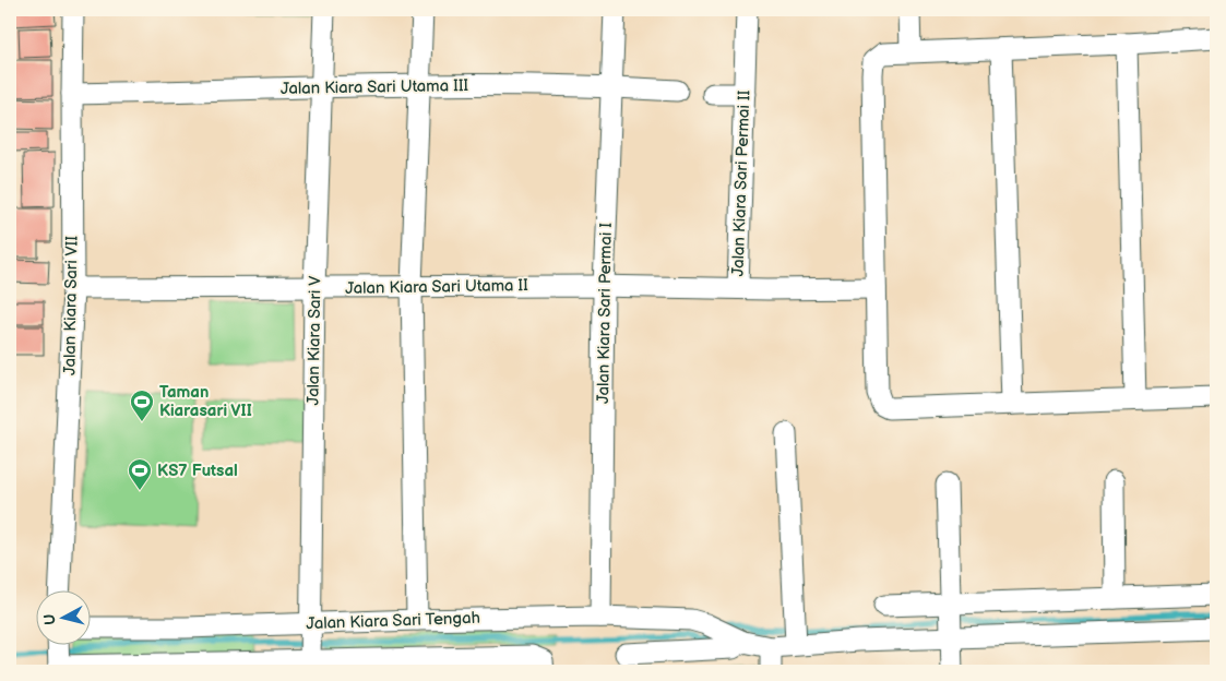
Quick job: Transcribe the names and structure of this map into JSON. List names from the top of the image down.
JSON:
{
  "streets": {
    "street": [
      "Jalan Kiara Sari Utama III",
      "Jalan Kiara Sari Permai II",
      "Jalan Kiara Sari Utama II",
      "Jalan Kiara Sari VII",
      "Jalan Kiara Sari Permai I",
      "Jalan Kiara Sari V",
      "Jalan Kiara Sari Tengah"
    ]
  },
  "crossings": [
    ["Jalan Kiara Sari Utama III", "Jalan Kiara Sari VII"],
    ["Jalan Kiara Sari Utama III", "Jalan Kiara Sari Permai I"],
    ["Jalan Kiara Sari Utama III", "Jalan Kiara Sari V"],
    ["Jalan Kiara Sari Permai II", "Jalan Kiara Sari Utama II"],
    ["Jalan Kiara Sari Permai II", "Jalan Kiara Sari Permai I"],
    ["Jalan Kiara Sari Utama II", "Jalan Kiara Sari VII"],
    ["Jalan Kiara Sari Utama II", "Jalan Kiara Sari Permai I"],
    ["Jalan Kiara Sari Utama II", "Jalan Kiara Sari V"],
    ["Jalan Kiara Sari Permai I", "Jalan Kiara Sari Tengah"],
    ["Jalan Kiara Sari V", "Jalan Kiara Sari Tengah"]
  ],
  "places": {
    "sports": ["Taman Kiarasari VII", "KS7 Futsal"]
  },
  "north": "left"
}
